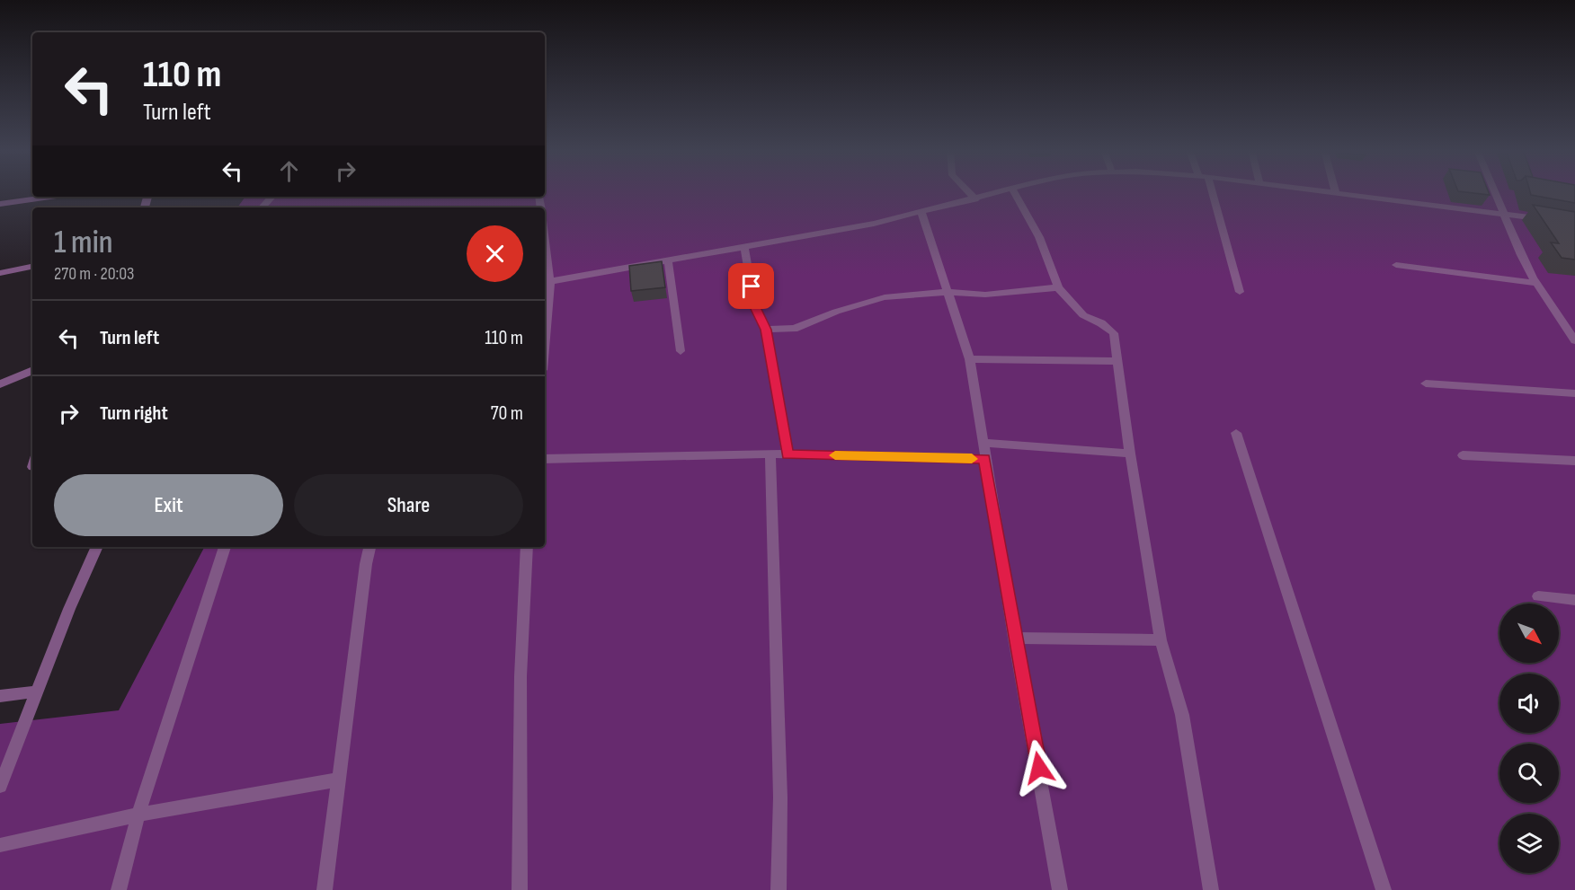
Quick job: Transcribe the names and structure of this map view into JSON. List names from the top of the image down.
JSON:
{
  "north": "bottom right",
  "page": {
    "turn": ["110 m", "Turn left"],
    "heading": ["1 min", "270 m · 20:03"],
    "list": [
      {
        "name": "Turn left",
        "value": "110 m"
      },
      {
        "name": "Turn right",
        "value": "70 m"
      }
    ],
    "buttons": ["Exit", "Share"]
  }
}
